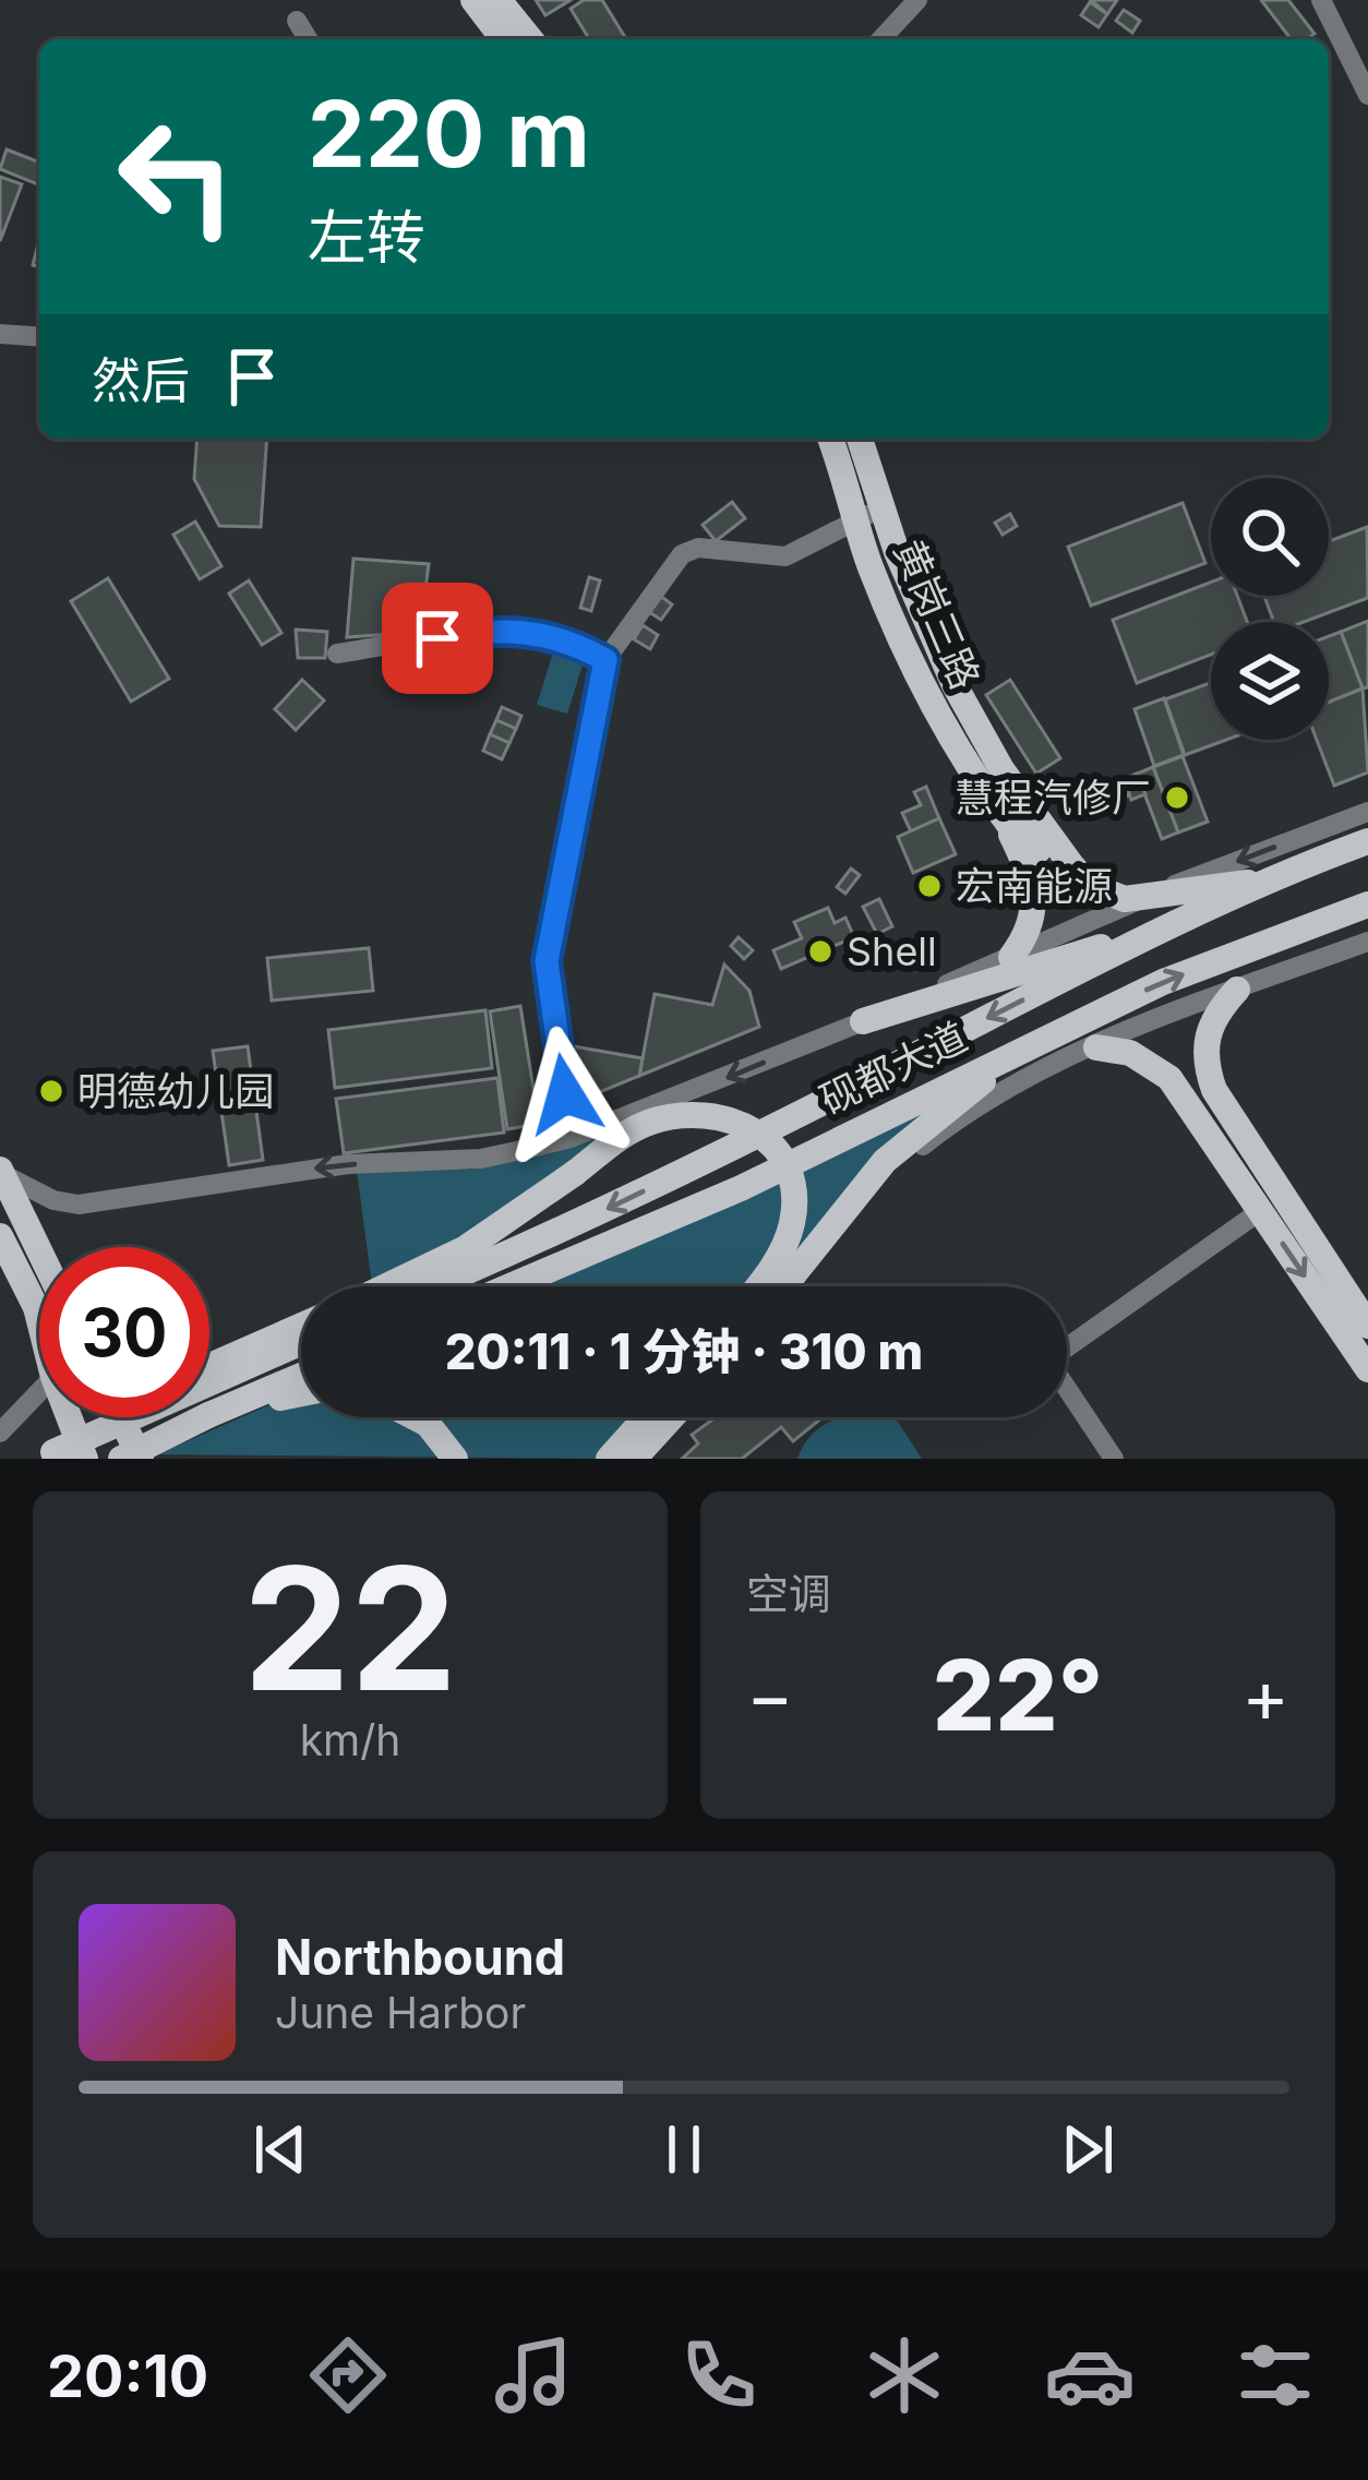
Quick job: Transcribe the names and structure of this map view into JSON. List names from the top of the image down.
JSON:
{
  "streets": {
    "main road": ["黄岗三路", "砚都大道"]
  },
  "places": [
    "慧程汽修厂",
    "宏南能源",
    "Shell",
    "明德幼儿园"
  ],
  "page": {
    "turn": ["220 m", "左转"],
    "then": "然后",
    "limit": "30",
    "trip": "20:11 · 1 分钟 · 310 m",
    "tile": [
      ["22", "km/h"],
      "空调"
    ],
    "heat": ["−", "22°", "+"],
    "song": ["Northbound", "June Harbor"],
    "tabs": "20:10"
  }
}
